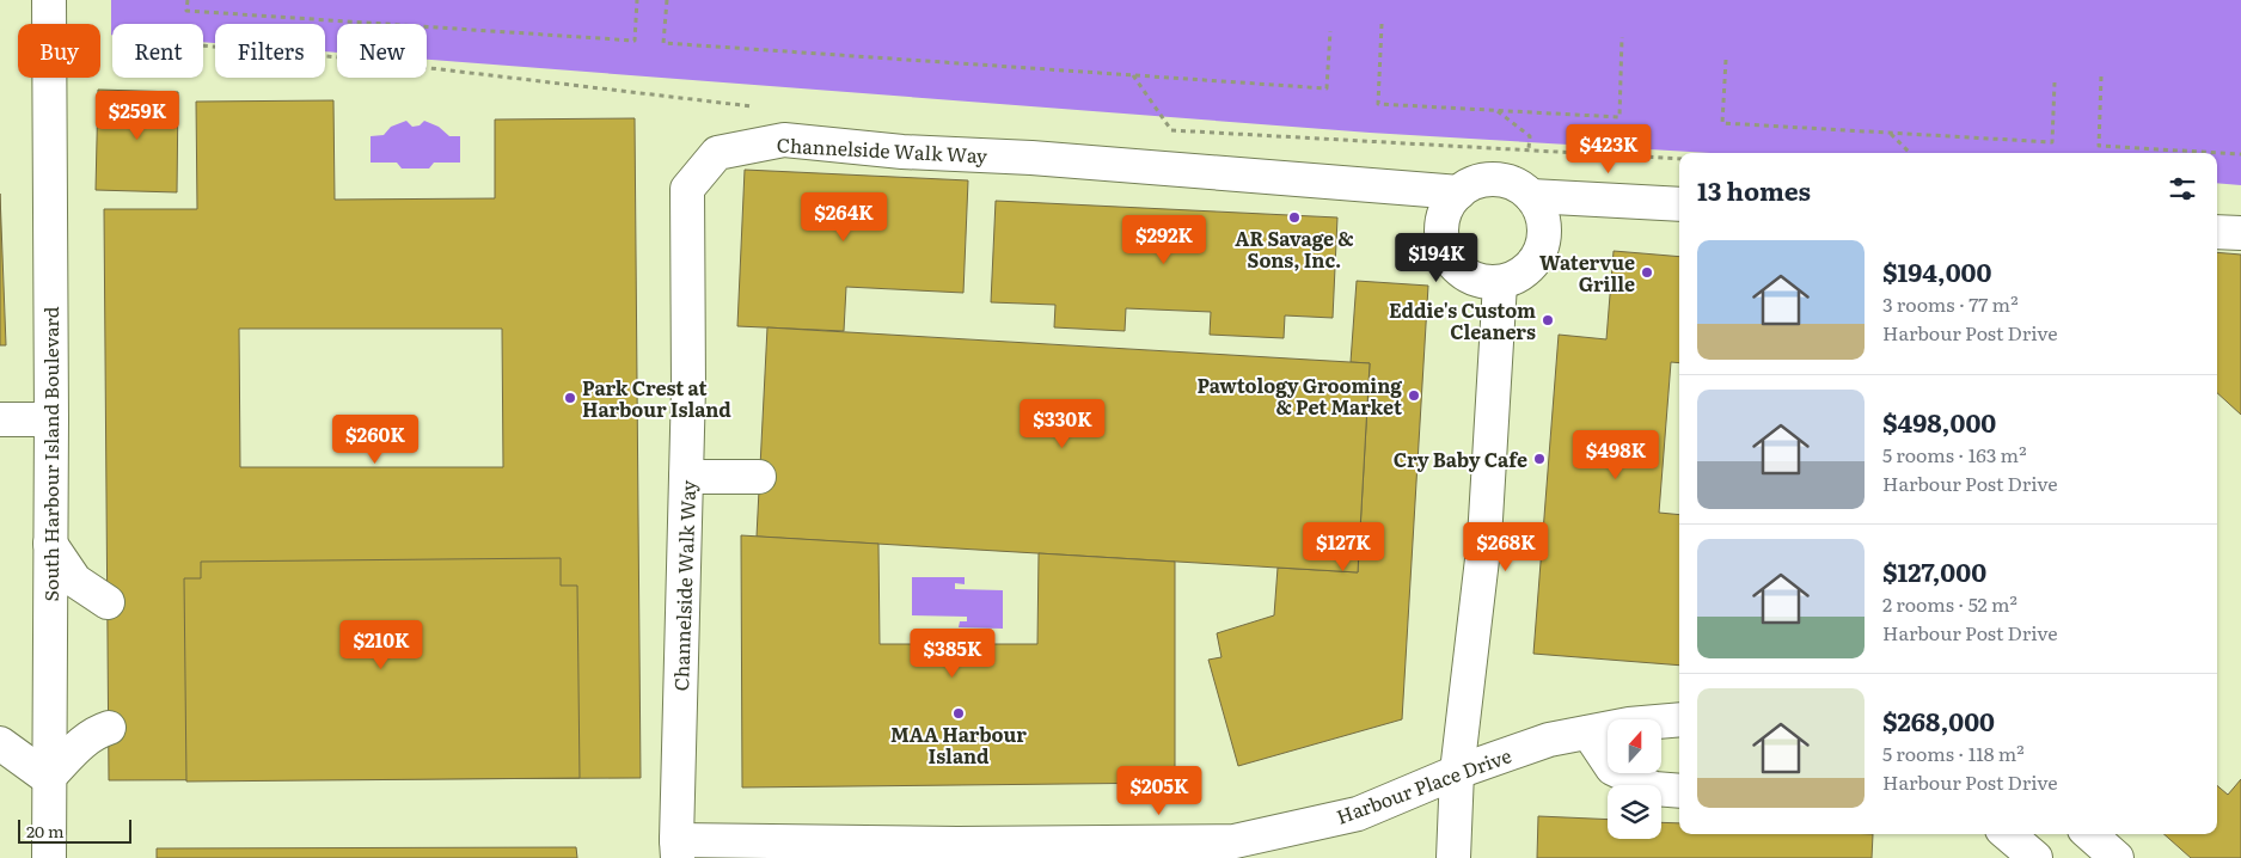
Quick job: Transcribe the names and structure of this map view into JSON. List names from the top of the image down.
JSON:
{
  "streets": {
    "street": ["Channelside Walk Way", "South Harbour Island Boulevard", "Harbour Place Drive"]
  },
  "crossings": [
    ["Channelside Walk Way", "Harbour Place Drive"]
  ],
  "places": [
    "AR Savage & Sons, Inc.",
    "Watervue Grille",
    "Eddie's Custom Cleaners",
    "Pawtology Grooming & Pet Market",
    "Park Crest at Harbour Island",
    "Cry Baby Cafe",
    "MAA Harbour Island"
  ],
  "scale_bar": "20 m",
  "north": "top",
  "page": {
    "chip": [
      "Buy",
      "Rent",
      "Filters",
      "New"
    ],
    "price": [
      "$259K",
      "$423K",
      "$264K",
      "$292K",
      "$194K",
      "$330K",
      "$260K",
      "$498K",
      "$127K",
      "$268K",
      "$210K",
      "$385K",
      "$205K"
    ],
    "heading": "13 homes",
    "list": [
      {
        "name": "$194,000",
        "note": "3 rooms · 77 m² · Harbour Post Drive"
      },
      {
        "name": "$498,000",
        "note": "5 rooms · 163 m² · Harbour Post Drive"
      },
      {
        "name": "$127,000",
        "note": "2 rooms · 52 m² · Harbour Post Drive"
      },
      {
        "name": "$268,000",
        "note": "5 rooms · 118 m² · Harbour Post Drive"
      }
    ],
    "scale": "20 m"
  }
}
